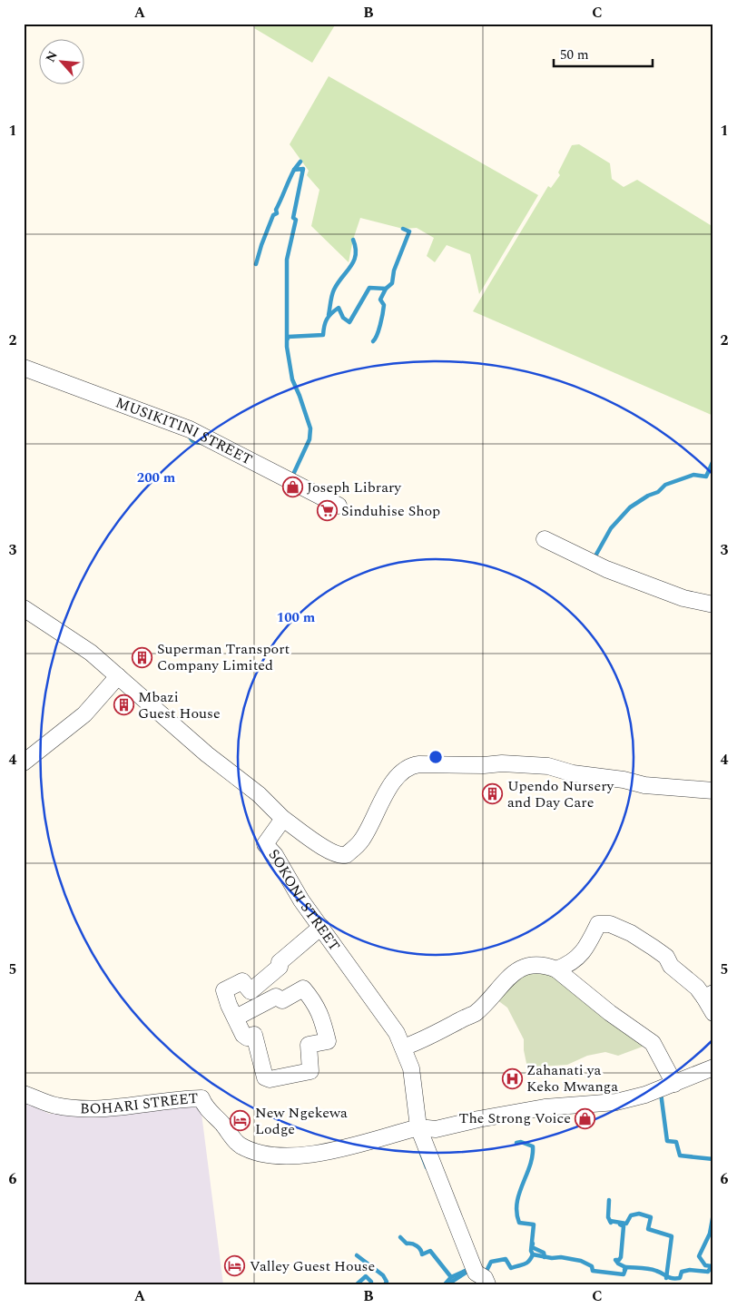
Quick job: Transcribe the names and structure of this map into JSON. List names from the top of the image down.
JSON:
{
  "streets": {
    "street": ["MUSIKITINI STREET", "SOKONI STREET", "BOHARI STREET"]
  },
  "crossings": [
    ["SOKONI STREET", "BOHARI STREET"]
  ],
  "places": {
    "shop": ["Joseph Library", "The Strong Voice"],
    "supermarket": ["Sinduhise Shop"],
    "building": ["Superman Transport Company Limited", "Mbazi Guest House", "Upendo Nursery and Day Care"],
    "hospital": ["Zahanati ya Keko Mwanga"],
    "hotel": ["New Ngekewa Lodge", "Valley Guest House"]
  },
  "scale_bar": "50 m",
  "north": "top left",
  "grid": {
    "columns": ["A", "B", "C"],
    "rows": [
      "1",
      "2",
      "3",
      "4",
      "5",
      "6"
    ]
  },
  "rings": ["200 m", "100 m"]
}
